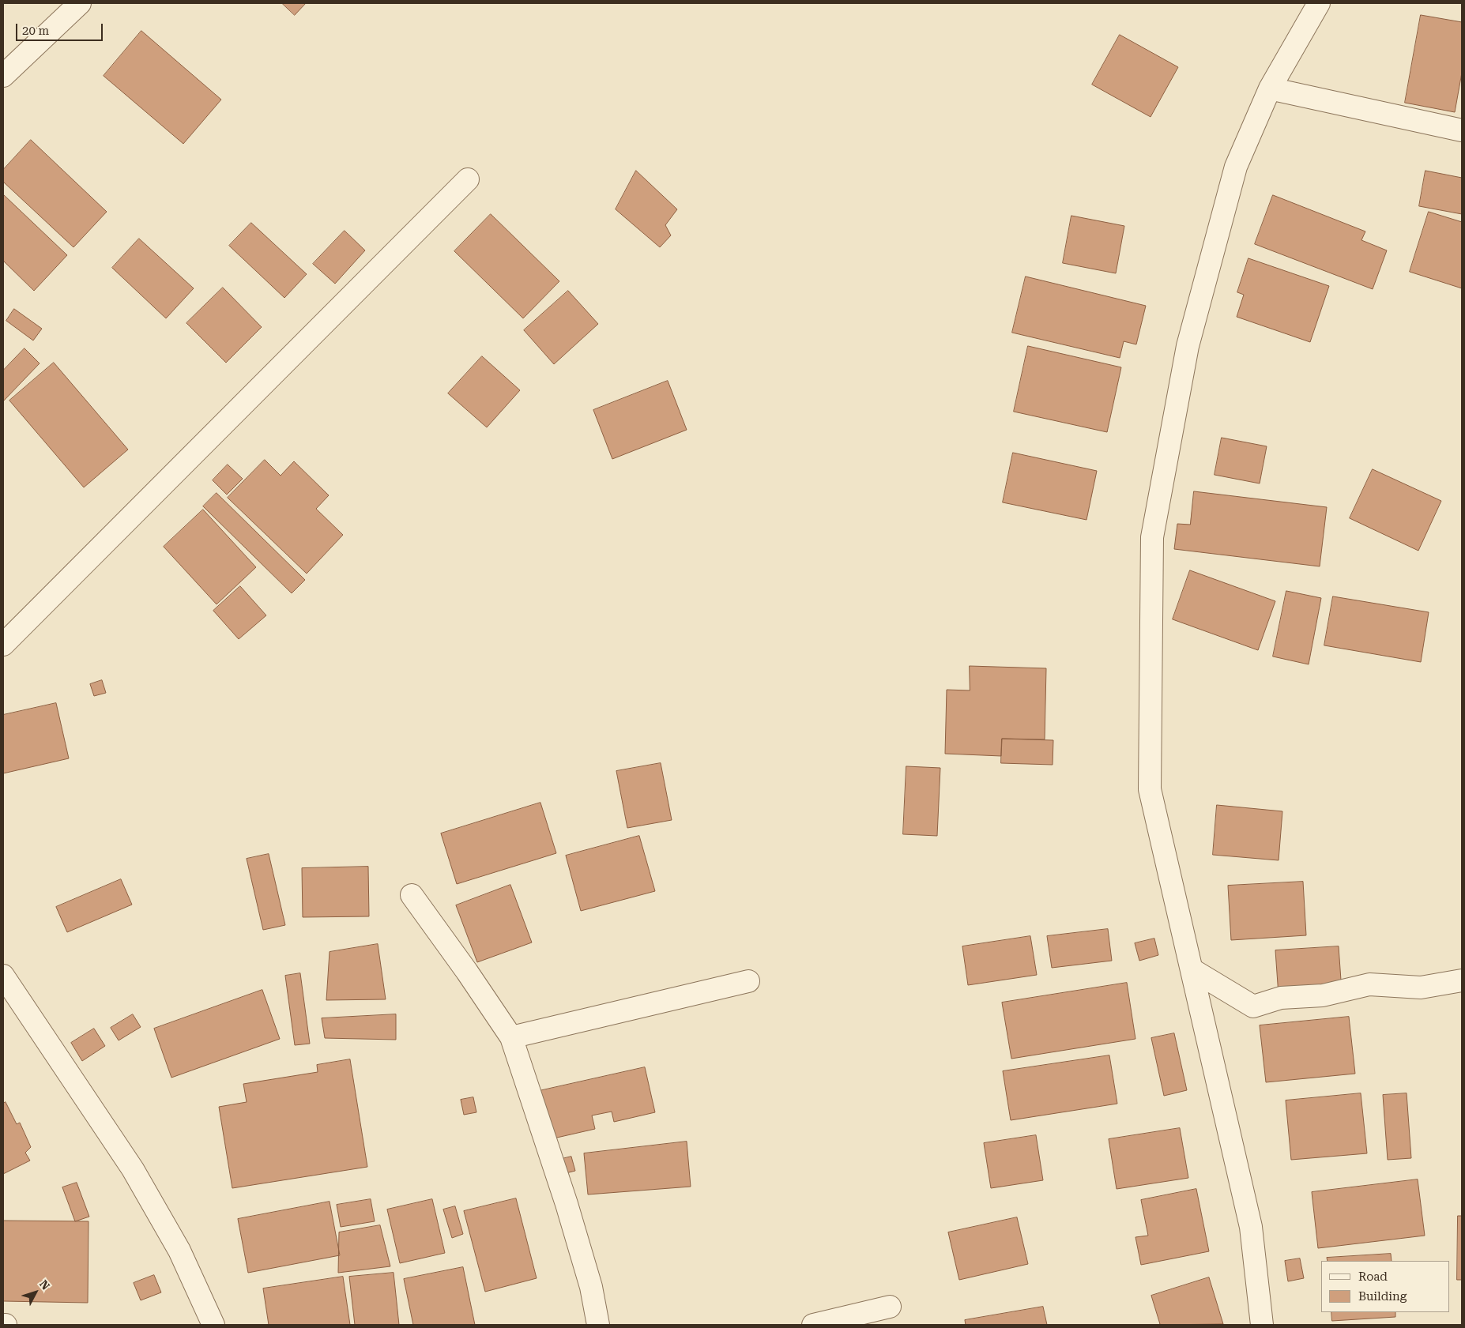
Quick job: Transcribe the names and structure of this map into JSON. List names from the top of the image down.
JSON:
{
  "legend": ["Road", "Building"],
  "scale_bar": "20 m",
  "north": "top right"
}
